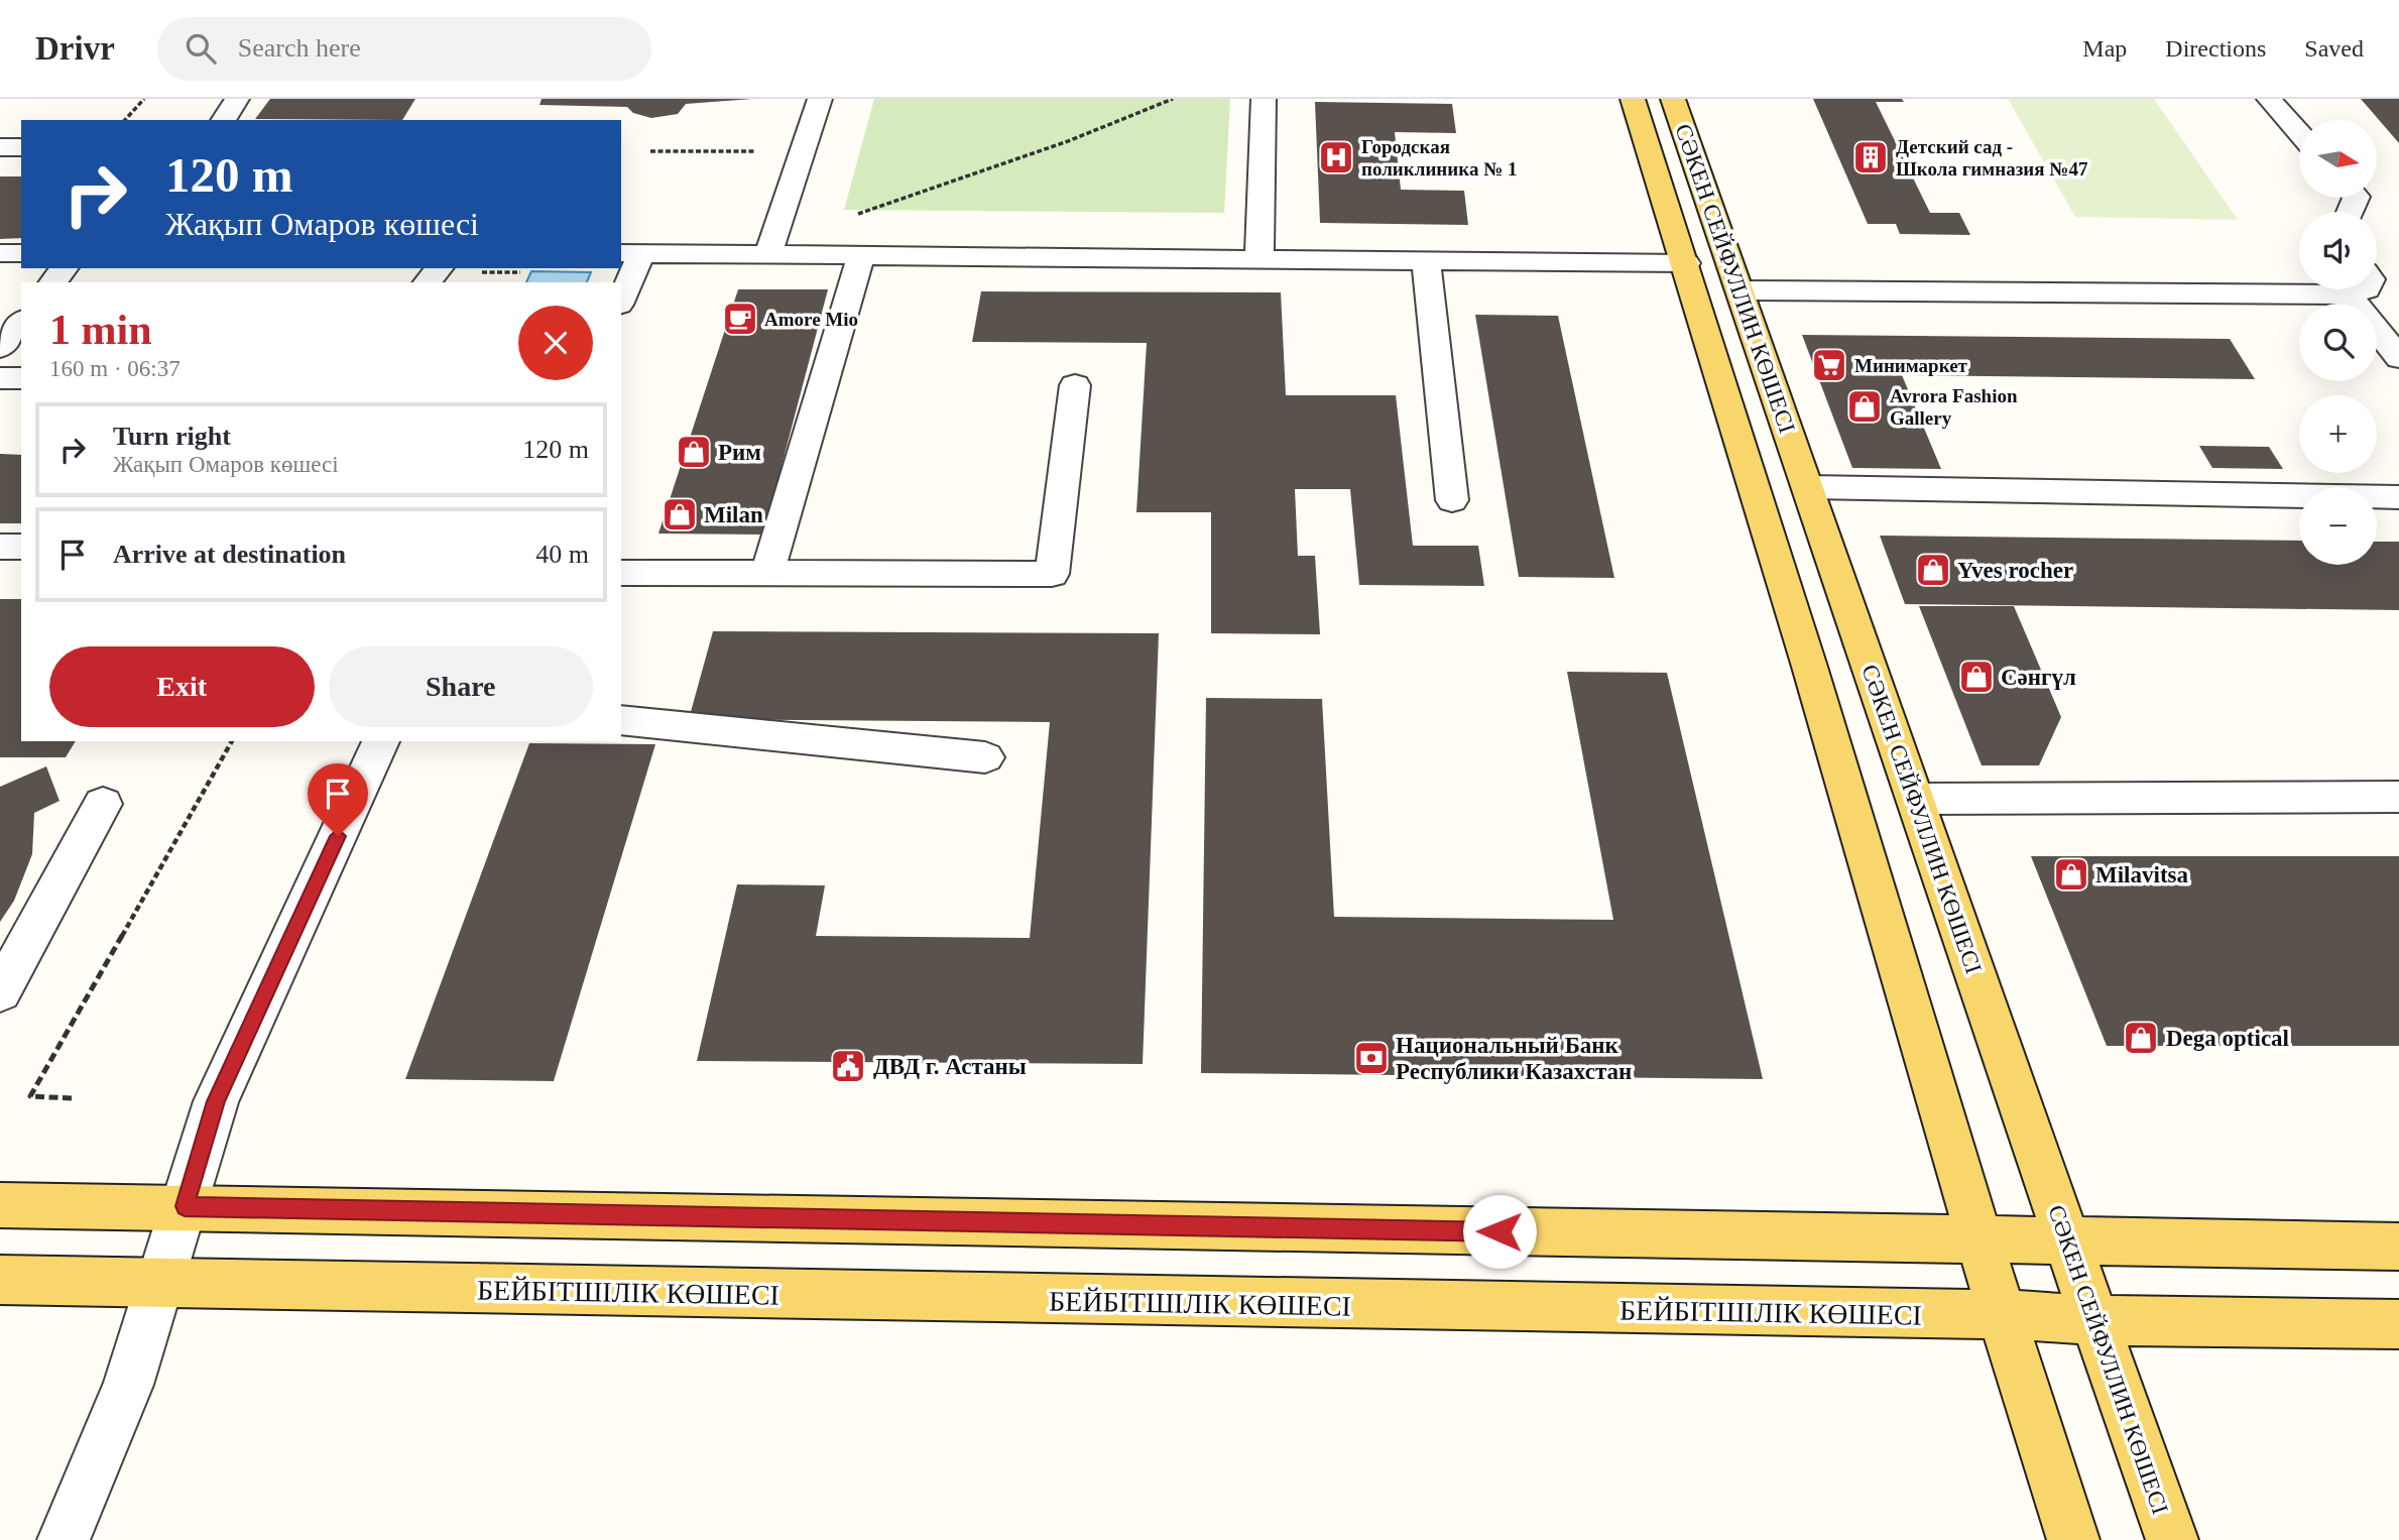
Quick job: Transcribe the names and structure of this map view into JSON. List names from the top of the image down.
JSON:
{
  "streets": {
    "main road": ["СӘКЕН СЕЙФУЛЛИН КӨШЕСІ", "БЕЙБІТШІЛІК КӨШЕСІ"]
  },
  "crossings": [
    ["СӘКЕН СЕЙФУЛЛИН КӨШЕСІ", "БЕЙБІТШІЛІК КӨШЕСІ"]
  ],
  "places": {
    "hospital": ["Городская поликлиника № 1"],
    "building": ["Детский сад - Школа гимназия №47"],
    "cafe": ["Amore Mio"],
    "supermarket": ["Минимаркет"],
    "shop": [
      "Avrora Fashion Gallery",
      "Рим",
      "Milan",
      "Yves rocher",
      "Сәнгүл",
      "Milavitsa",
      "Dega optical"
    ],
    "bank": ["Национальный Банк Республики Казахстан"],
    "public building": ["ДВД г. Астаны"]
  },
  "north": "right",
  "page": {
    "header": "Drivr",
    "search": "Search here",
    "nav": ["Map", "Directions", "Saved"],
    "map_buttons": ["+", "−"],
    "turn": ["120 m", "Жақып Омаров көшесі"],
    "heading": ["1 min", "160 m · 06:37"],
    "list": [
      {
        "name": "Turn right",
        "note": "Жақып Омаров көшесі",
        "value": "120 m"
      },
      {
        "name": "Arrive at destination",
        "value": "40 m"
      }
    ],
    "buttons": ["Exit", "Share"]
  }
}
